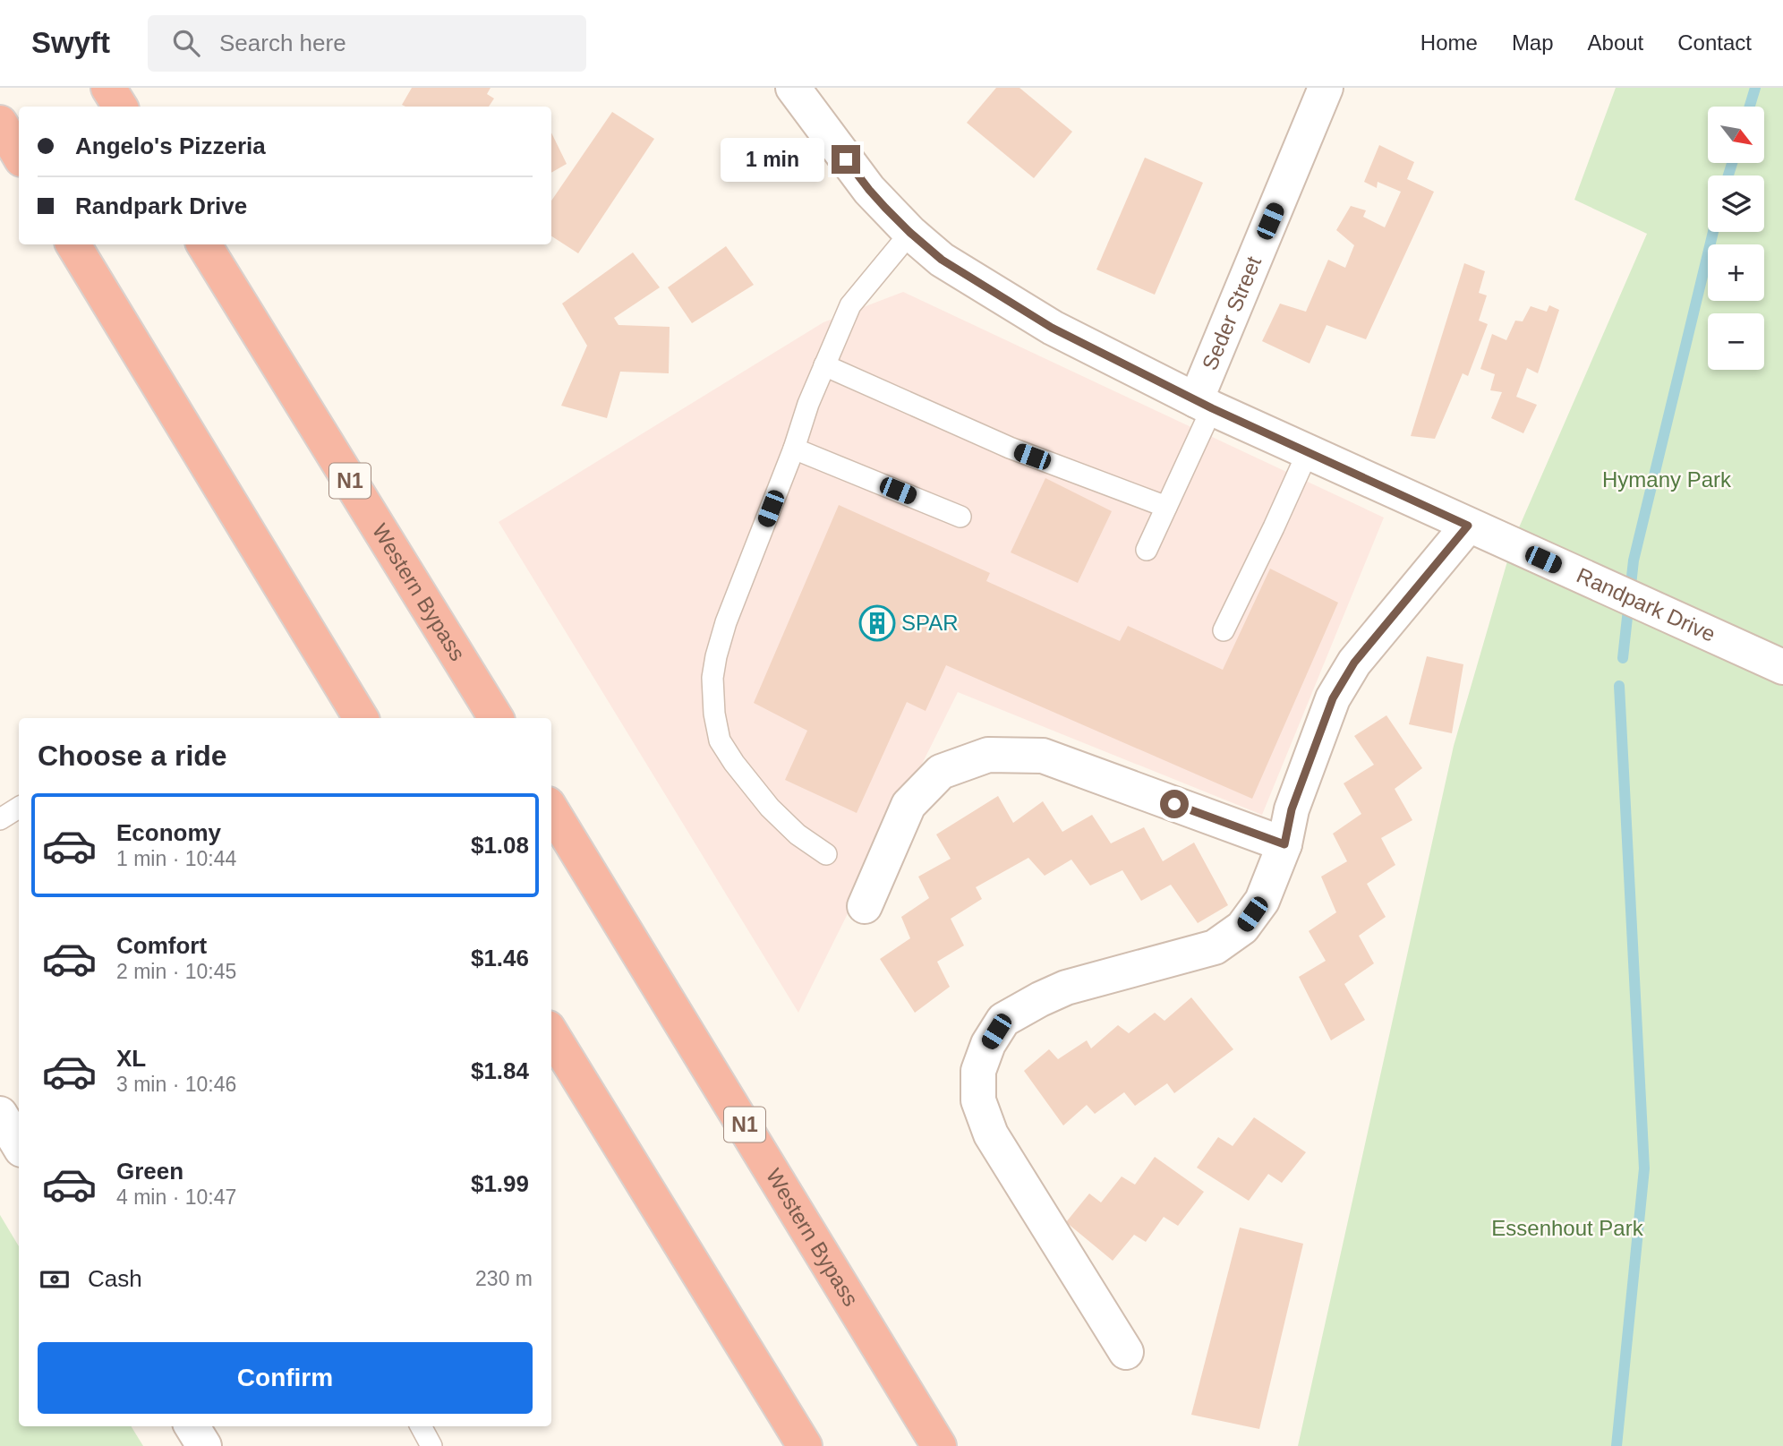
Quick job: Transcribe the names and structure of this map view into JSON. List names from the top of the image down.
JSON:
{
  "streets": {
    "highway": ["N1", "Western Bypass"],
    "street": ["Seder Street", "Randpark Drive"]
  },
  "crossings": [
    ["Seder Street", "Randpark Drive"]
  ],
  "parks": ["Hymany Park", "Essenhout Park"],
  "places": {
    "building": ["SPAR"]
  },
  "north": "bottom right",
  "page": {
    "header": "Swyft",
    "search": "Search here",
    "nav": [
      "Home",
      "Map",
      "About",
      "Contact"
    ],
    "map_buttons": ["+", "−"],
    "banner": ["Angelo's Pizzeria", "Randpark Drive"],
    "bubble": "1 min",
    "heading": "Choose a ride",
    "list": [
      {
        "name": "Economy",
        "note": "1 min · 10:44",
        "value": "$1.08"
      },
      {
        "name": "Comfort",
        "note": "2 min · 10:45",
        "value": "$1.46"
      },
      {
        "name": "XL",
        "note": "3 min · 10:46",
        "value": "$1.84"
      },
      {
        "name": "Green",
        "note": "4 min · 10:47",
        "value": "$1.99"
      }
    ],
    "pay": ["Cash", "230 m"],
    "buttons": "Confirm"
  }
}
